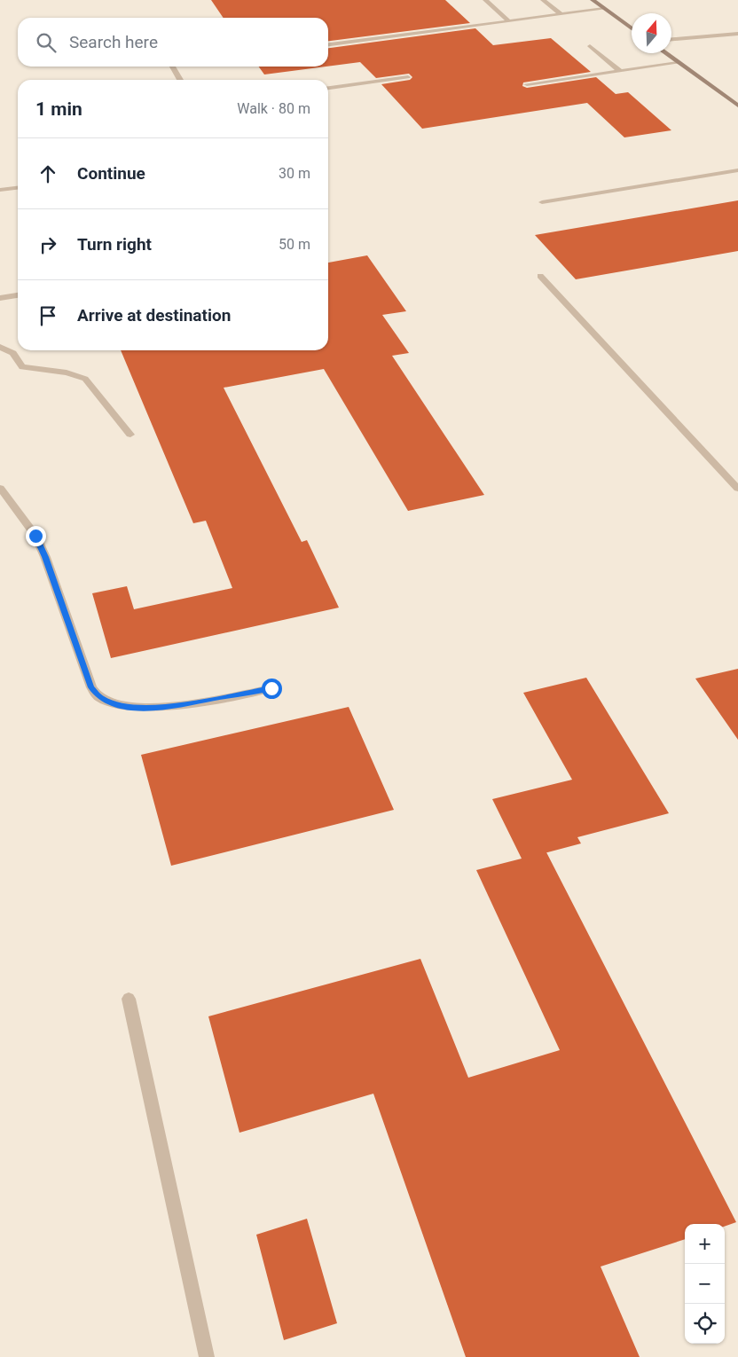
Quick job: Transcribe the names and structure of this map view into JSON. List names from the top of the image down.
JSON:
{
  "north": "top",
  "page": {
    "search": "Search here",
    "heading": ["1 min", "Walk · 80 m"],
    "list": [
      ["Continue", "30 m"],
      ["Turn right", "50 m"],
      "Arrive at destination"
    ],
    "map_buttons": ["+", "−"]
  }
}
